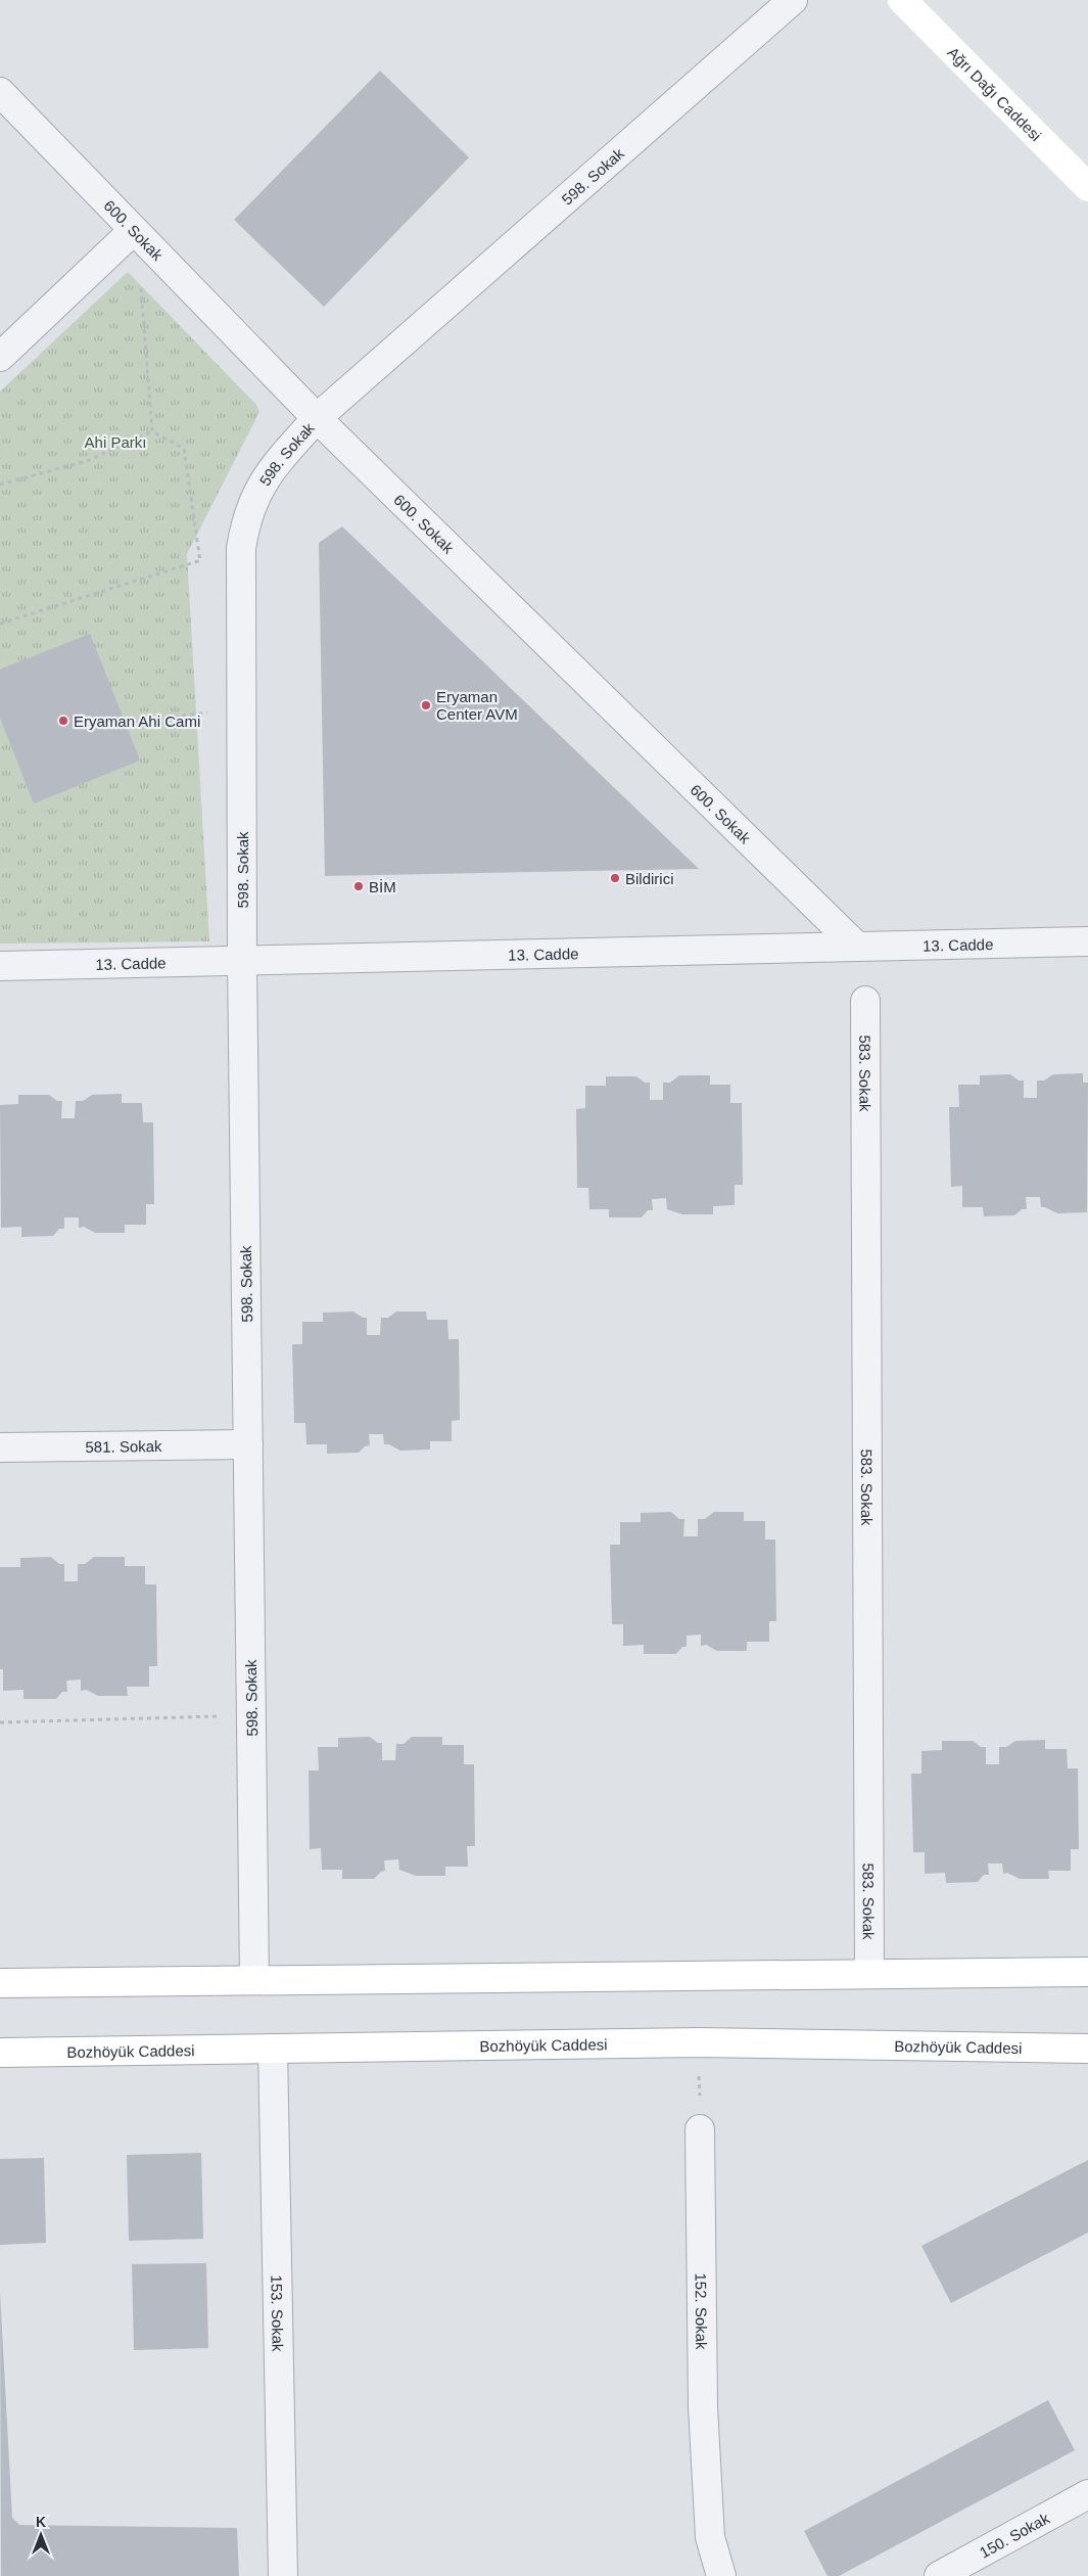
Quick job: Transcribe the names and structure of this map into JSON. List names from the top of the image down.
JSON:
{
  "streets": {
    "main road": ["Ağrı Dağı Caddesi", "Bozhöyük Caddesi"],
    "street": [
      "598. Sokak",
      "600. Sokak",
      "13. Cadde",
      "583. Sokak",
      "581. Sokak",
      "152. Sokak",
      "153. Sokak",
      "150. Sokak"
    ]
  },
  "crossings": [
    ["598. Sokak", "600. Sokak"],
    ["598. Sokak", "13. Cadde"],
    ["598. Sokak", "581. Sokak"],
    ["600. Sokak", "13. Cadde"],
    ["Bozhöyük Caddesi", "153. Sokak"]
  ],
  "parks": ["Ahi Parkı"],
  "places": [
    "Eryaman Center AVM",
    "Eryaman Ahi Cami",
    "Bildirici",
    "BİM"
  ],
  "north": "top"
}
